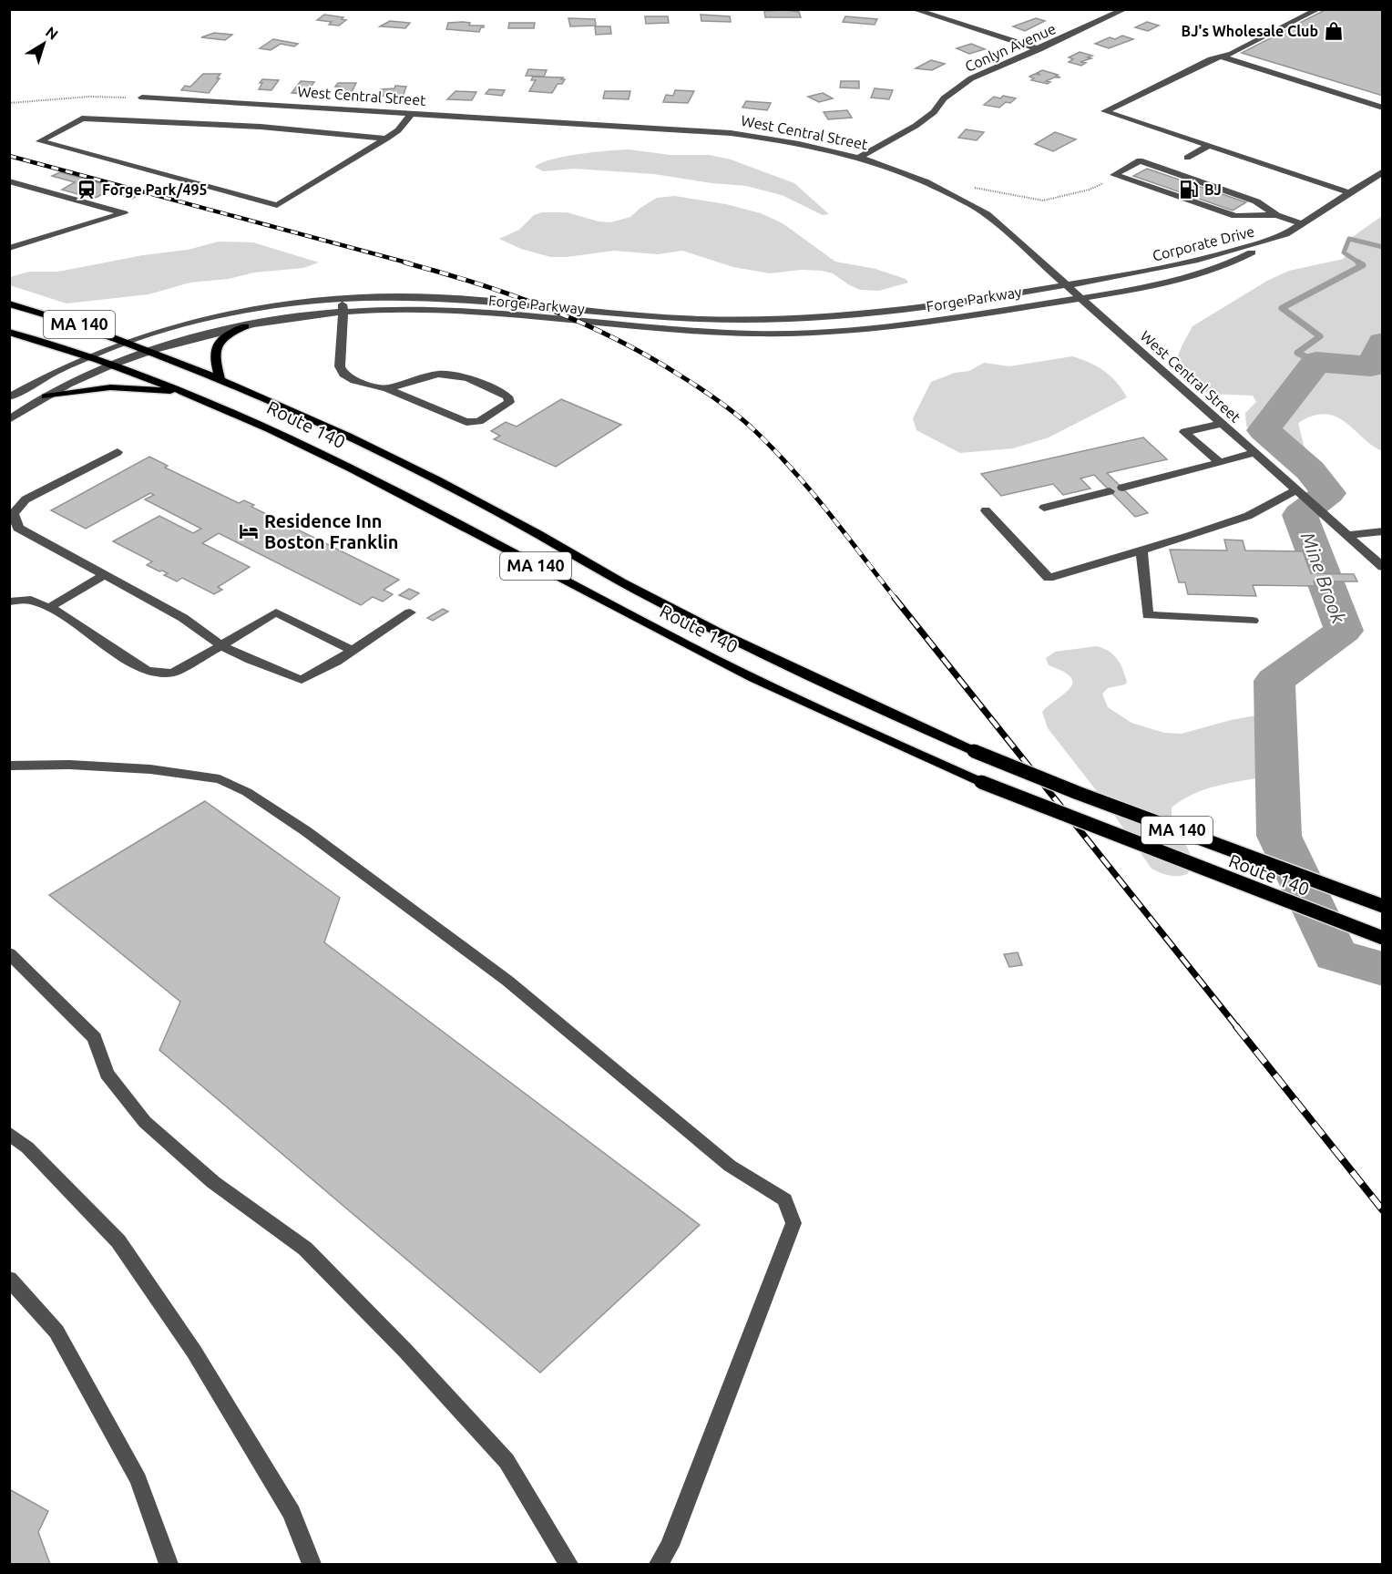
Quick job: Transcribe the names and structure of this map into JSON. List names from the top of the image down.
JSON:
{
  "streets": {
    "main road": ["MA 140", "Route 140"],
    "street": [
      "Conlyn Avenue",
      "West Central Street",
      "Corporate Drive",
      "Forge Parkway"
    ]
  },
  "crossings": [
    ["Conlyn Avenue", "West Central Street"],
    ["West Central Street", "Corporate Drive"],
    ["West Central Street", "Forge Parkway"],
    ["Corporate Drive", "Forge Parkway"],
    ["Forge Parkway", "Route 140"]
  ],
  "water": ["Mine Brook"],
  "places": {
    "shop": ["BJ's Wholesale Club"],
    "station": ["Forge Park/495"],
    "fuel station": ["BJ"],
    "hotel": ["Residence Inn Boston Franklin"]
  },
  "north": "top right"
}
